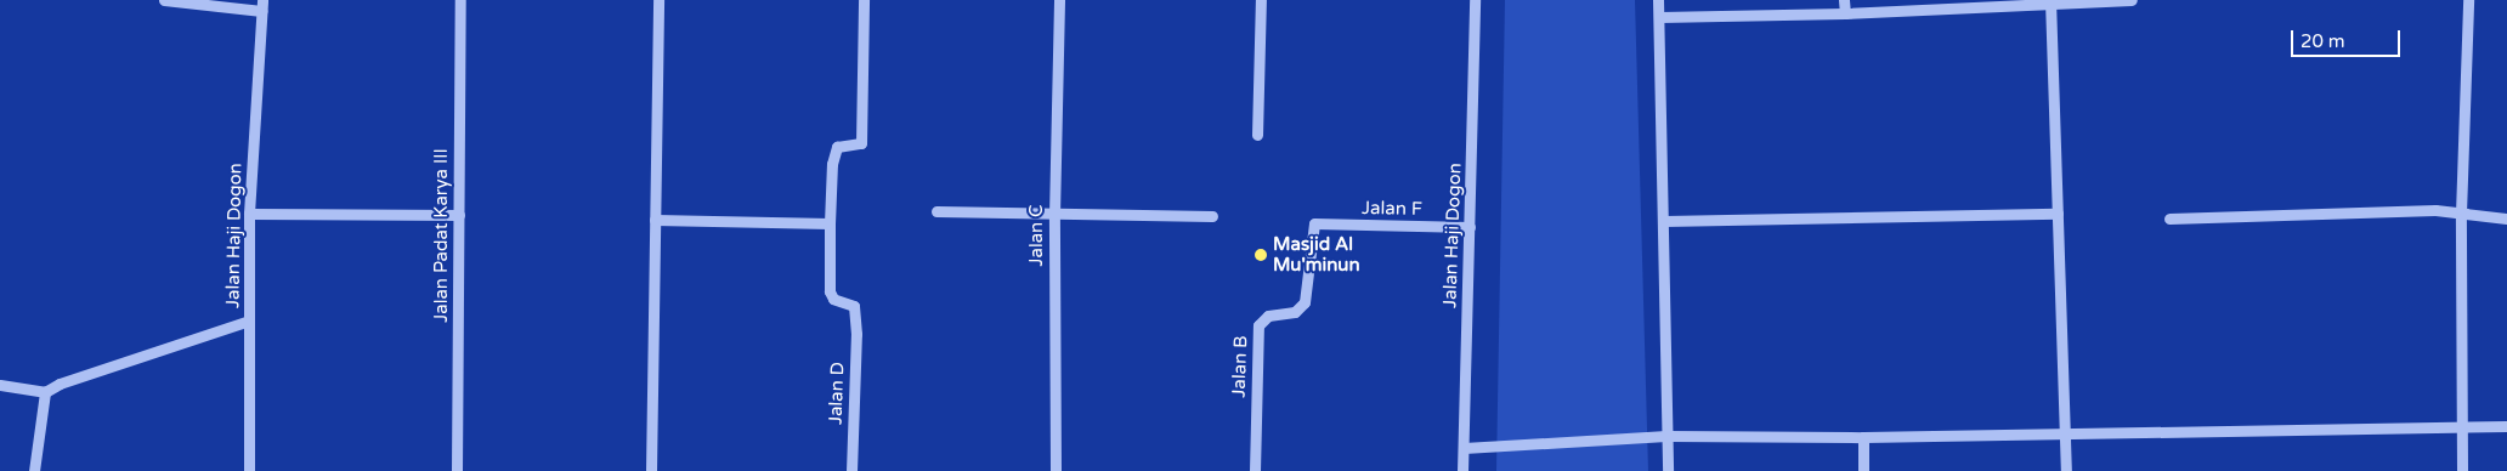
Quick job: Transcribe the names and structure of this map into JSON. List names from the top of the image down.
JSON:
{
  "streets": {
    "street": [
      "Jalan F",
      "Jalan Haji Dogon",
      "Jalan Padat Karya III",
      "Jalan C",
      "Jalan B",
      "Jalan D"
    ]
  },
  "crossings": [
    ["Jalan F", "Jalan Haji Dogon"],
    ["Jalan F", "Jalan B"]
  ],
  "places": ["Masjid Al Mu'minun"],
  "scale_bar": "20 m"
}
